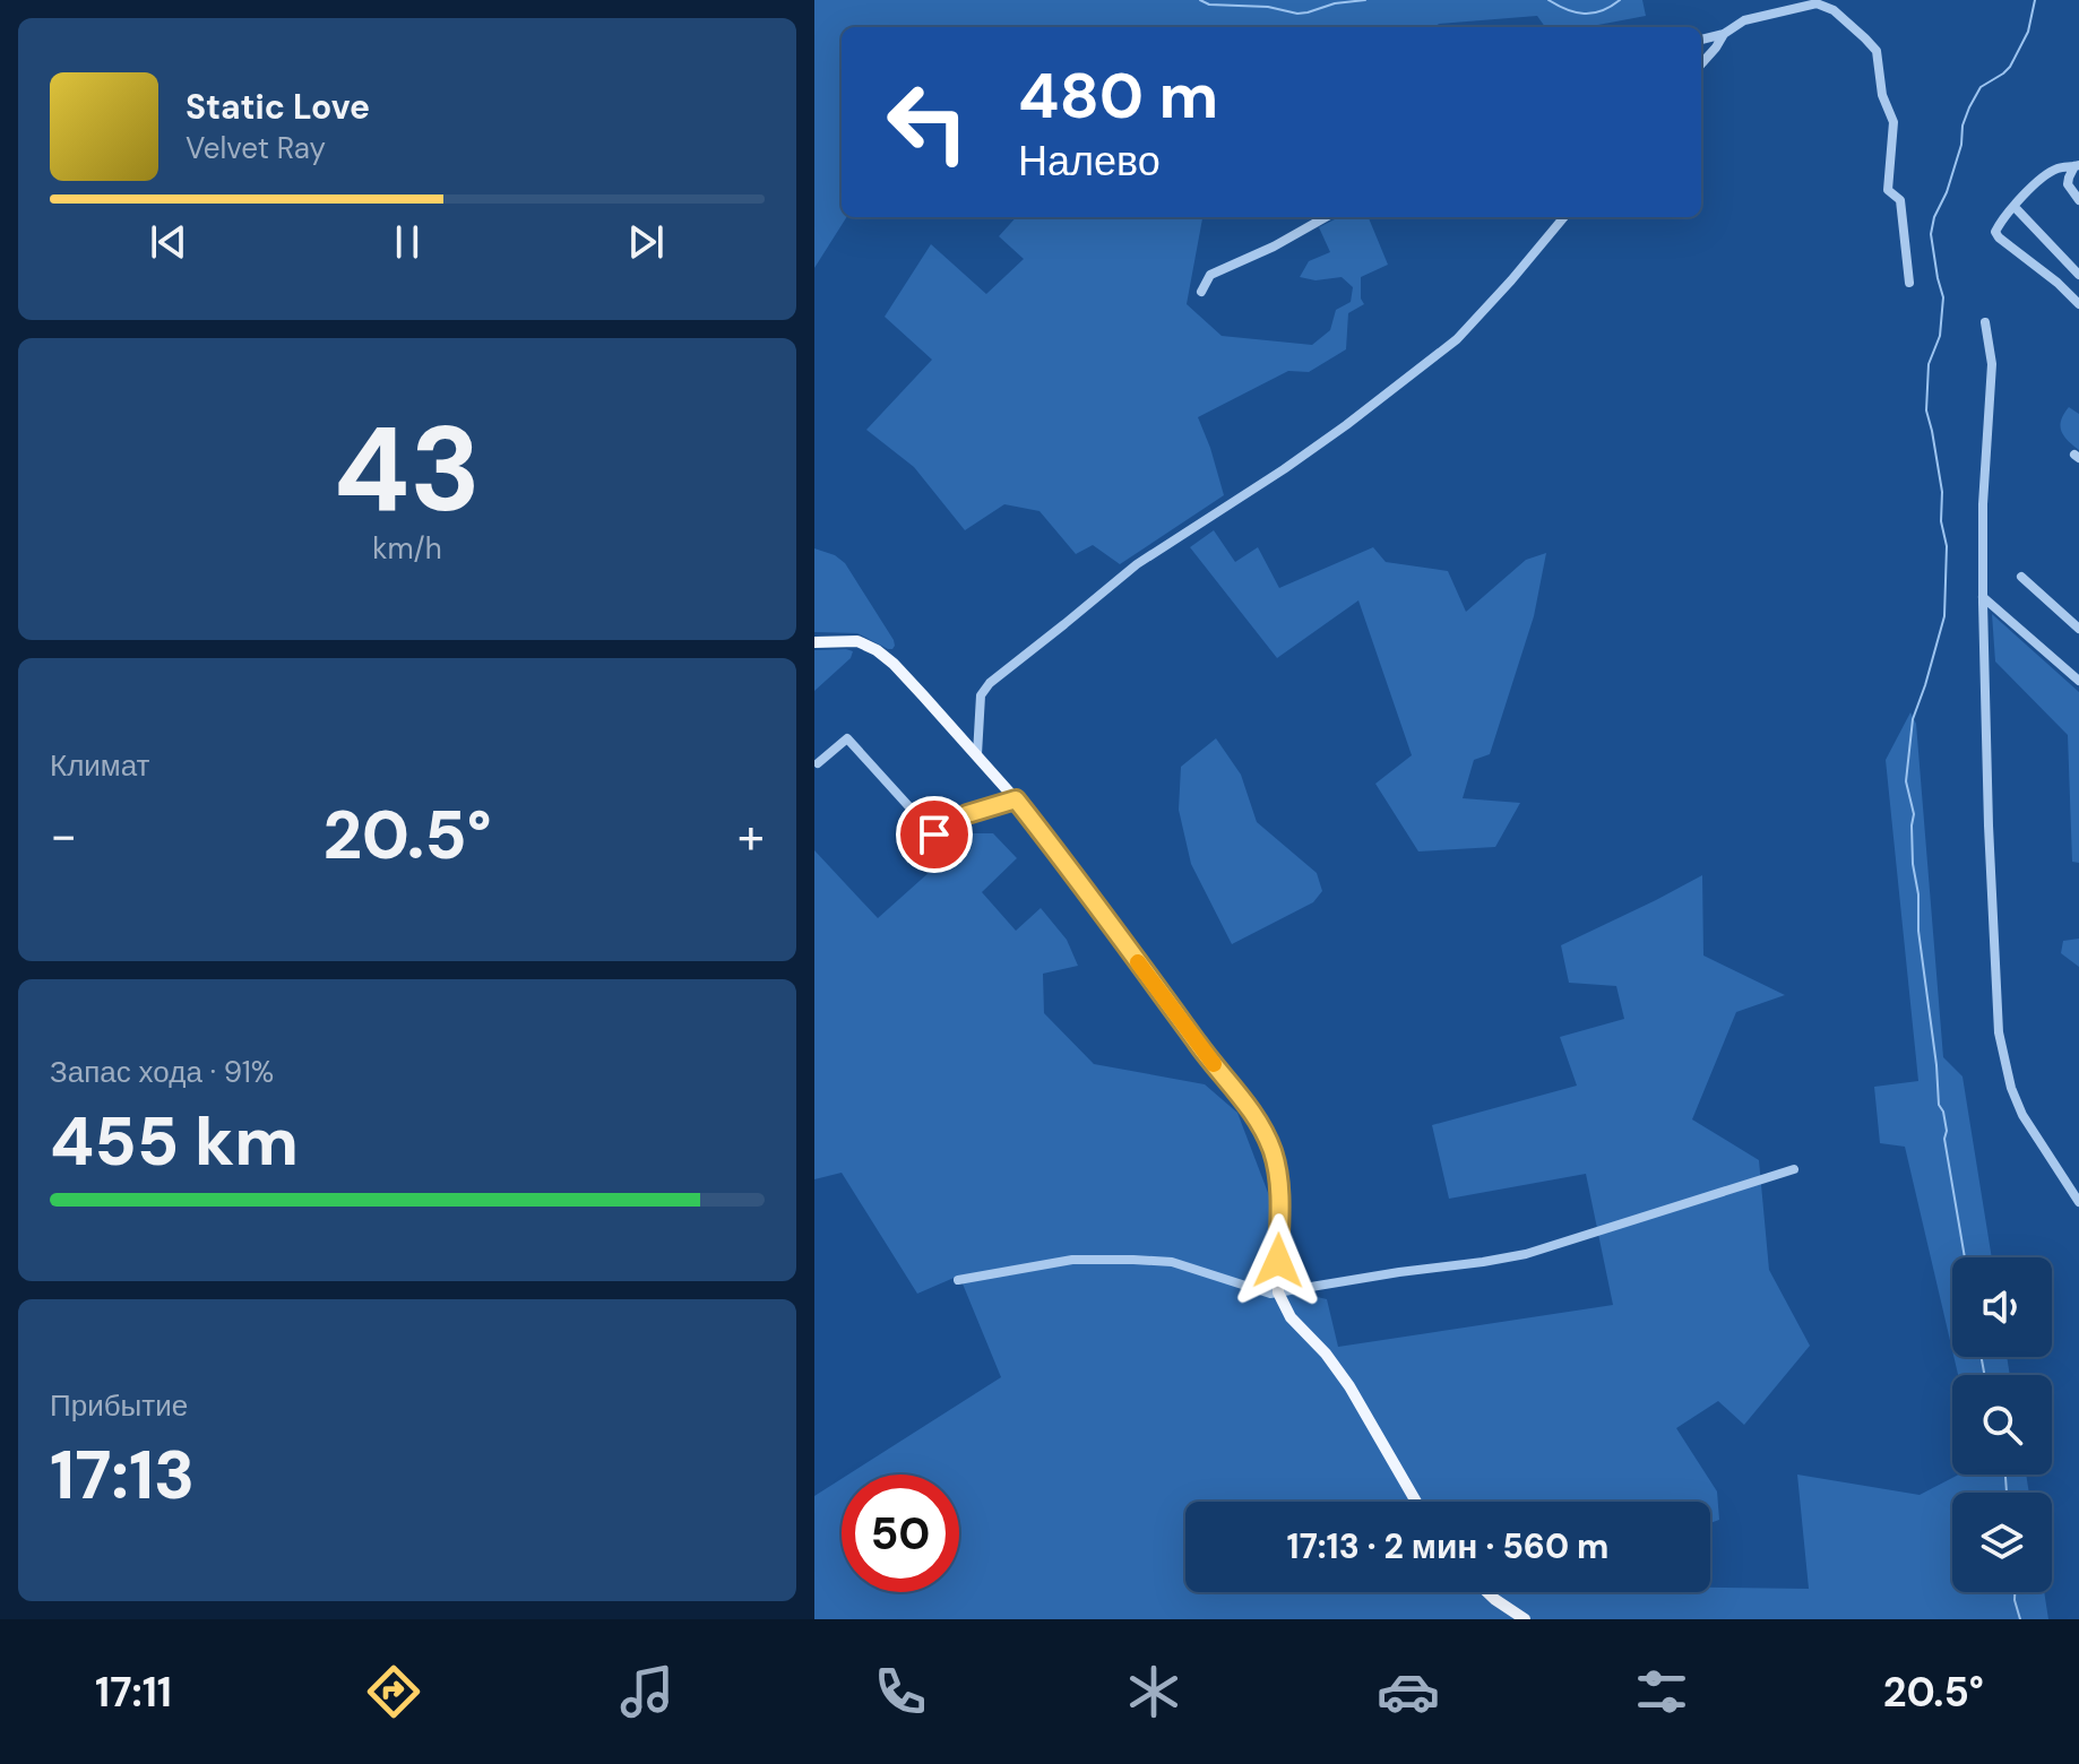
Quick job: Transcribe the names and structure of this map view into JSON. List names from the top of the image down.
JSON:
{
  "page": {
    "turn": ["480 m", "Налево"],
    "song": ["Static Love", "Velvet Ray"],
    "tile": [
      ["43", "km/h"],
      "Климат",
      ["Запас хода · 91%", "455 km"],
      ["Прибытие", "17:13"]
    ],
    "heat": ["−", "20.5°", "+"],
    "limit": "50",
    "trip": "17:13 · 2 мин · 560 m",
    "tabs": ["17:11", "20.5°"]
  }
}
